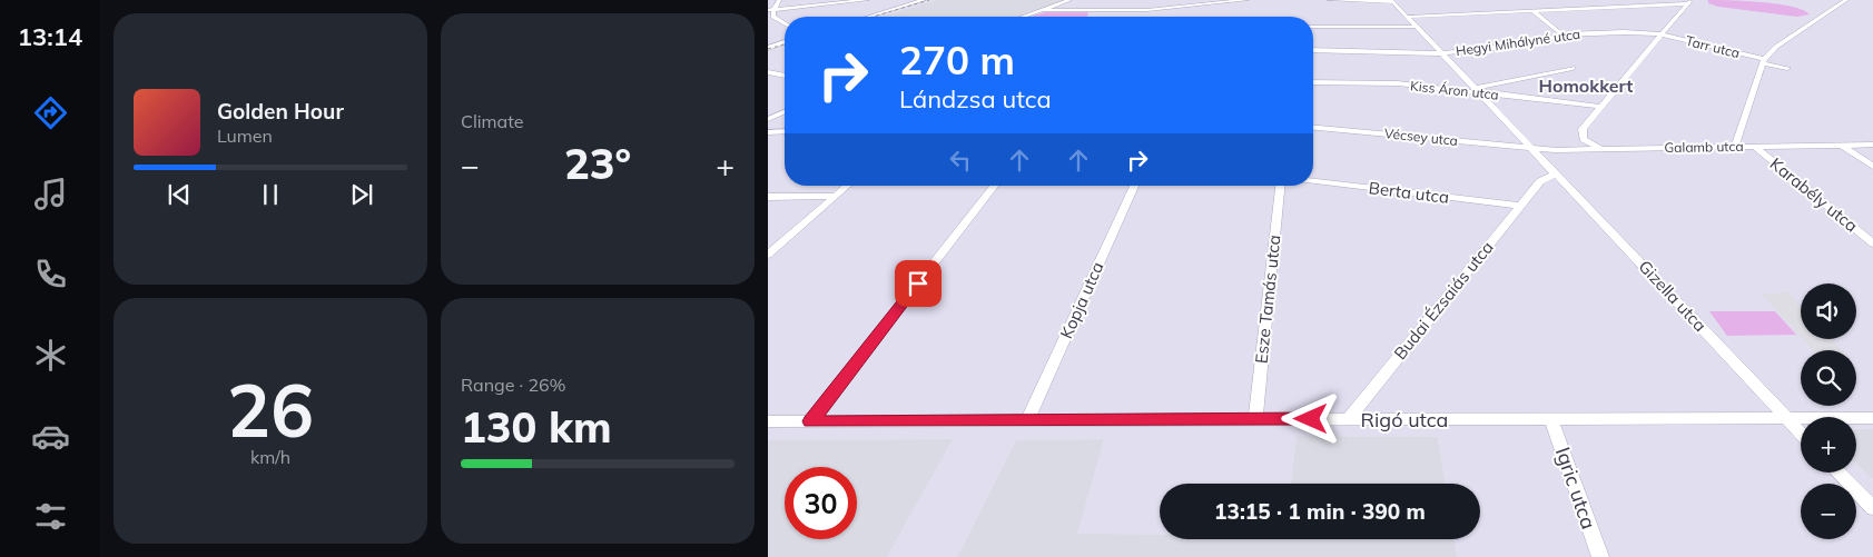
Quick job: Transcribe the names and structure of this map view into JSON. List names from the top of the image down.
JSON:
{
  "streets": {
    "street": [
      "Hegyi Mihályné utca",
      "Tarr utca",
      "Kiss Áron utca",
      "Vécsey utca",
      "Galamb utca",
      "Berta utca",
      "Karabély utca",
      "Gizella utca",
      "Esze Tamás utca",
      "Kopja utca",
      "Budai Ézsaiás utca",
      "Rigó utca",
      "Igric utca"
    ]
  },
  "crossings": [
    ["Hegyi Mihályné utca", "Tarr utca"],
    ["Hegyi Mihályné utca", "Gizella utca"],
    ["Kiss Áron utca", "Gizella utca"],
    ["Vécsey utca", "Galamb utca"],
    ["Vécsey utca", "Gizella utca"],
    ["Galamb utca", "Karabély utca"],
    ["Galamb utca", "Gizella utca"],
    ["Galamb utca", "Budai Ézsaiás utca"],
    ["Berta utca", "Budai Ézsaiás utca"],
    ["Gizella utca", "Budai Ézsaiás utca"],
    ["Gizella utca", "Rigó utca"],
    ["Esze Tamás utca", "Rigó utca"],
    ["Kopja utca", "Rigó utca"],
    ["Budai Ézsaiás utca", "Rigó utca"],
    ["Rigó utca", "Igric utca"]
  ],
  "districts": ["Homokkert"],
  "page": {
    "tabs": "13:14",
    "tile": [
      "Climate",
      ["26", "km/h"],
      ["Range · 26%", "130 km"]
    ],
    "turn": ["270 m", "Lándzsa utca"],
    "song": ["Golden Hour", "Lumen"],
    "heat": ["−", "23°", "+"],
    "map_buttons": ["+", "−"],
    "limit": "30",
    "trip": "13:15 · 1 min · 390 m"
  }
}
